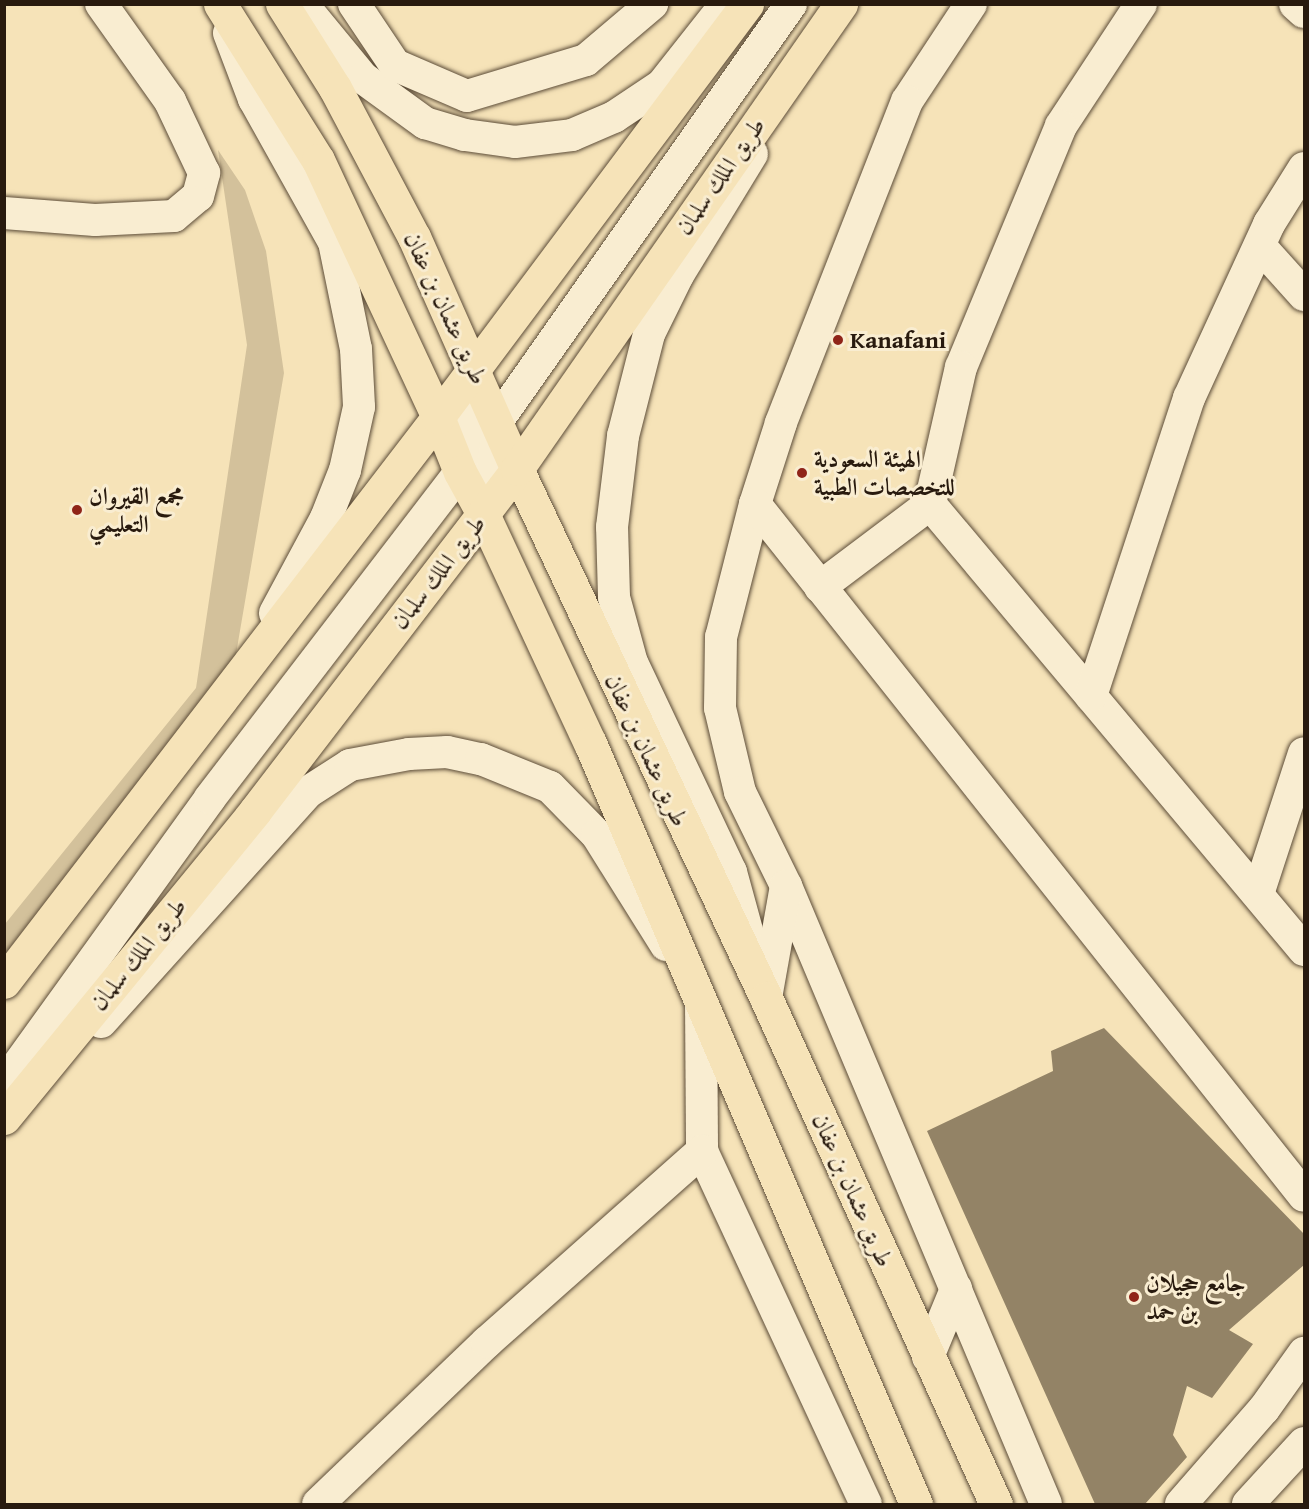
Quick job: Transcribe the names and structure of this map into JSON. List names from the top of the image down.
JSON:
{
  "streets": {
    "main road": ["طريق الملك سلمان", "طريق عثمان بن عفان"]
  },
  "crossings": [
    ["طريق الملك سلمان", "طريق عثمان بن عفان"]
  ],
  "places": [
    "Kanafani",
    "الهيئة السعودية للتخصصات الطبية",
    "مجمع القيروان التعليمي",
    "جامع حجيلان بن حمد"
  ]
}
